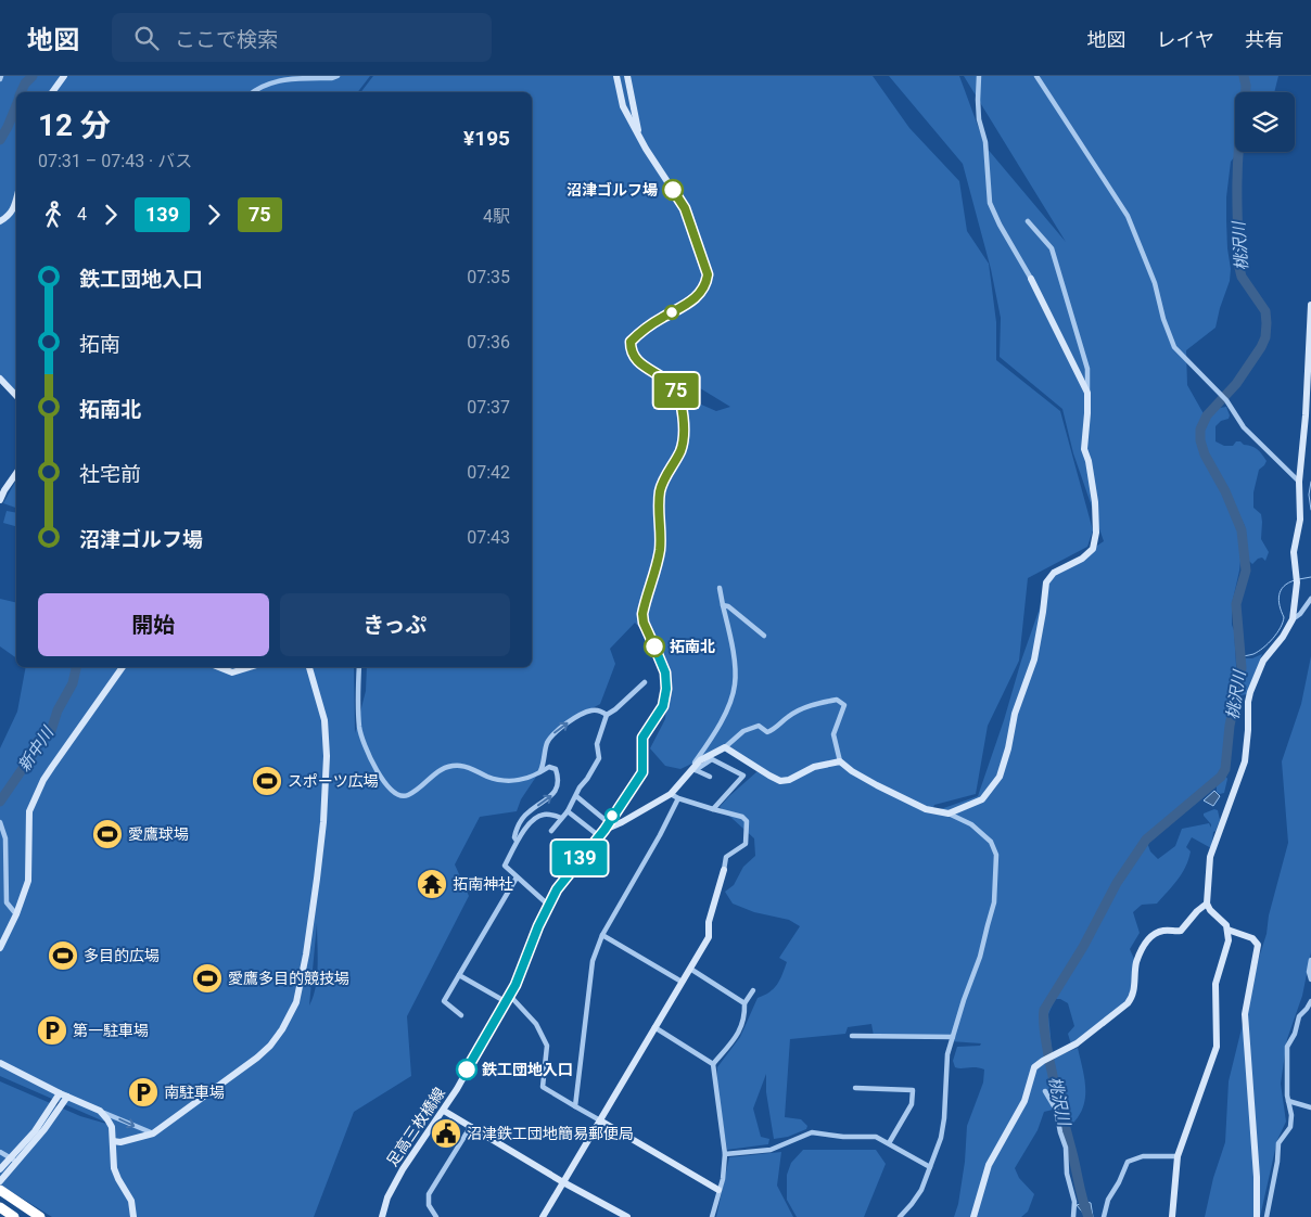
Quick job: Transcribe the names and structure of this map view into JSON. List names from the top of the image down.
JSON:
{
  "streets": {
    "street": ["足高三枚橋線"]
  },
  "water": ["桃沢川", "新中川"],
  "places": {
    "other": ["沼津ゴルフ場", "拓南北", "鉄工団地入口"],
    "sports": [
      "スポーツ広場",
      "愛鷹球場",
      "多目的広場",
      "愛鷹多目的競技場"
    ],
    "temple": ["拓南神社"],
    "parking": ["第一駐車場", "南駐車場"],
    "public building": ["沼津鉄工団地簡易郵便局"]
  },
  "lines": ["bus line 75", "bus line 139"],
  "page": {
    "header": "地図",
    "search": "ここで検索",
    "nav": ["地図", "レイヤ", "共有"],
    "on_map": ["139", "75"],
    "heading": ["12 分", "07:31 – 07:43 · バス", "¥195"],
    "legs": [
      "4",
      "139",
      "75",
      "4駅"
    ],
    "list": [
      {
        "name": "鉄工団地入口",
        "value": "07:35"
      },
      {
        "name": "拓南",
        "value": "07:36"
      },
      {
        "name": "拓南北",
        "value": "07:37"
      },
      {
        "name": "社宅前",
        "value": "07:42"
      },
      {
        "name": "沼津ゴルフ場",
        "value": "07:43"
      }
    ],
    "buttons": ["開始", "きっぷ"]
  }
}
